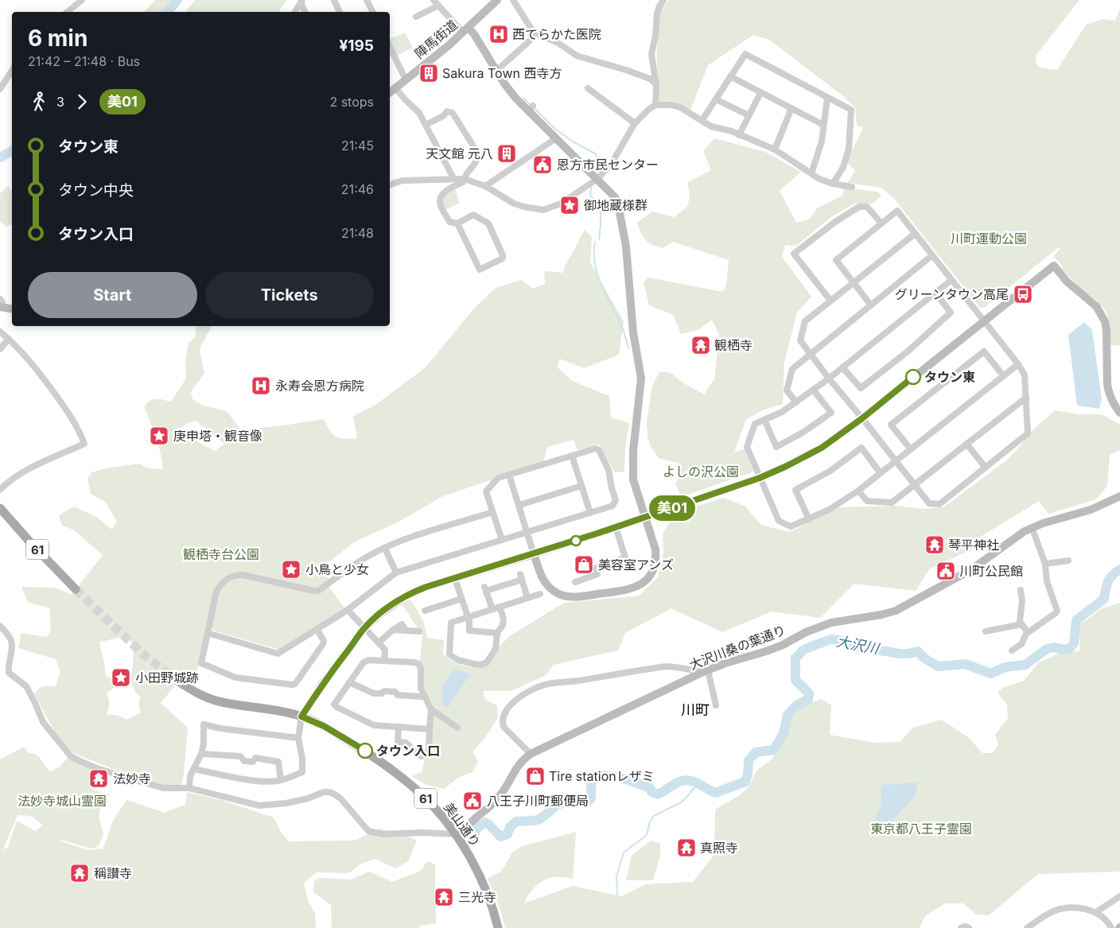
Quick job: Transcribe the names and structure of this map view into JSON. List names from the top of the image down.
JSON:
{
  "streets": {
    "main road": ["61", "美山通り"],
    "street": ["陣馬街道", "大沢川桑の葉通り"]
  },
  "crossings": [
    ["大沢川桑の葉通り", "美山通り"]
  ],
  "districts": ["川町"],
  "water": ["大沢川"],
  "parks": [
    "川町運動公園",
    "よしの沢公園",
    "観栖寺台公園",
    "法妙寺城山霊園",
    "東京都八王子霊園"
  ],
  "places": {
    "hospital": ["西てらかた医院", "永寿会恩方病院"],
    "building": ["Sakura Town 西寺方", "天文館 元八"],
    "public building": ["恩方市民センター", "川町公民館", "八王子川町郵便局"],
    "place": [
      "御地蔵様群",
      "庚申塔・観音像",
      "小鳥と少女",
      "小田野城跡"
    ],
    "bus stop": ["グリーンタウン高尾"],
    "temple": [
      "観栖寺",
      "琴平神社",
      "法妙寺",
      "真照寺",
      "稱讃寺",
      "三光寺"
    ],
    "other": ["タウン東", "タウン入口"],
    "shop": ["美容室アンズ", "Tire stationレザミ"]
  },
  "lines": ["bus line 美01"],
  "page": {
    "on_map": "美01",
    "heading": ["6 min", "21:42 – 21:48 · Bus", "¥195"],
    "legs": ["3", "美01", "2 stops"],
    "list": [
      {
        "name": "タウン東",
        "value": "21:45"
      },
      {
        "name": "タウン中央",
        "value": "21:46"
      },
      {
        "name": "タウン入口",
        "value": "21:48"
      }
    ],
    "buttons": ["Start", "Tickets"]
  }
}
